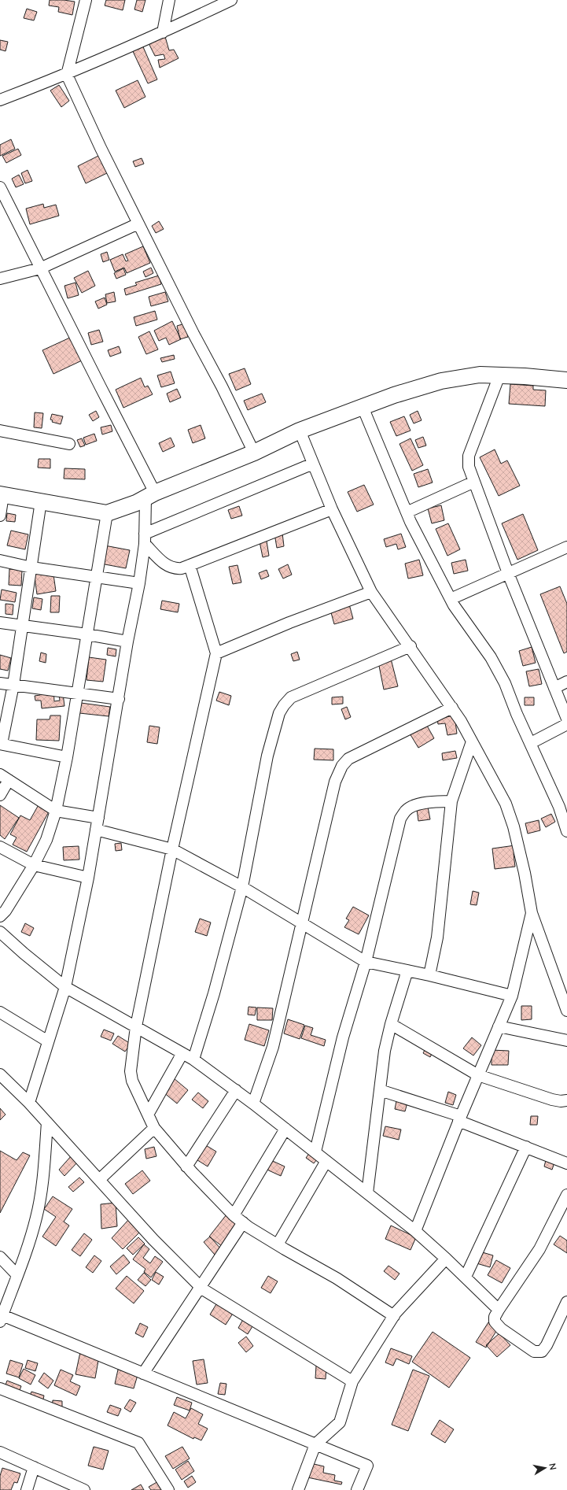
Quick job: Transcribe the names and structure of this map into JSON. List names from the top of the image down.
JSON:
{
  "north": "right"
}
